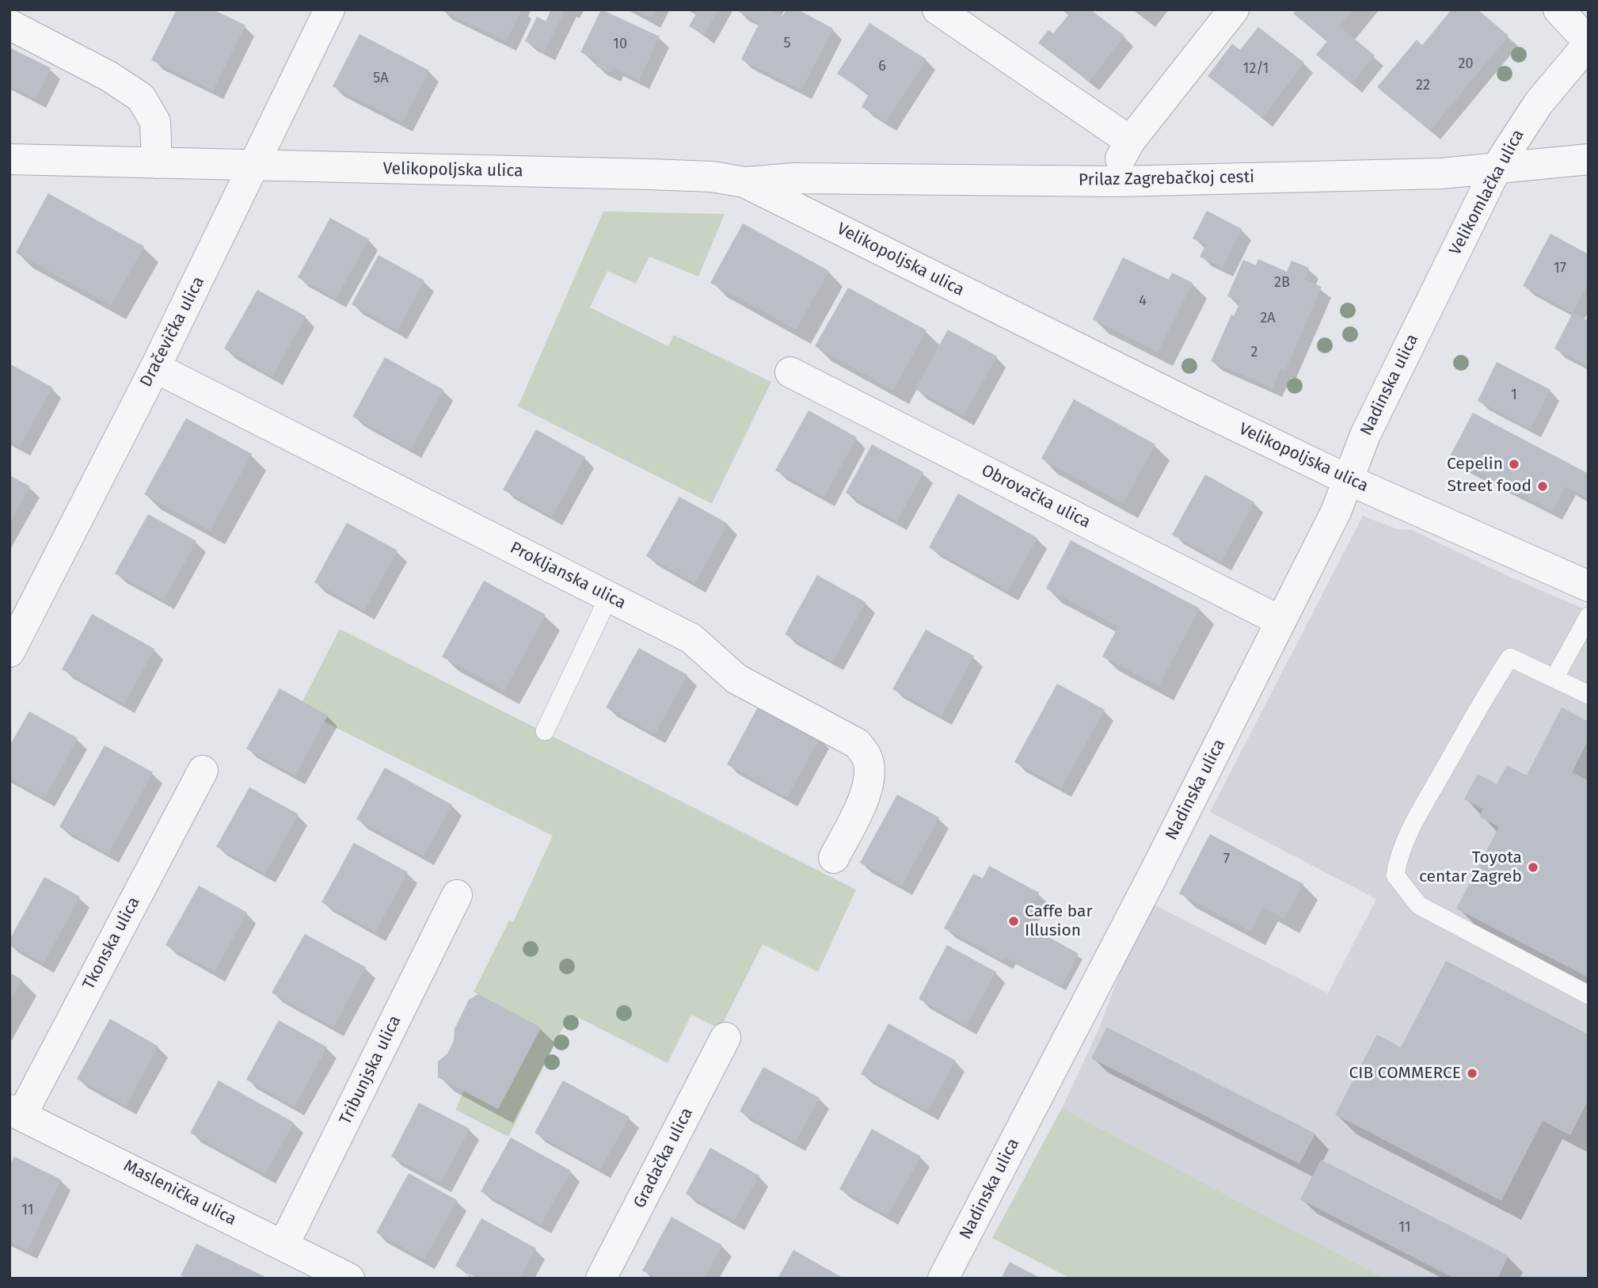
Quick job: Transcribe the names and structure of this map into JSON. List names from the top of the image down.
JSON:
{
  "streets": {
    "street": [
      "Velikopoljska ulica",
      "Prilaz Zagrebačkoj cesti",
      "Velikomlačka ulica",
      "Dračevička ulica",
      "Nadinska ulica",
      "Obrovačka ulica",
      "Prokljanska ulica",
      "Tkonska ulica",
      "Tribunjska ulica",
      "Gradačka ulica",
      "Maslenička ulica"
    ]
  },
  "crossings": [
    ["Velikopoljska ulica", "Prilaz Zagrebačkoj cesti"],
    ["Velikopoljska ulica", "Dračevička ulica"],
    ["Velikopoljska ulica", "Nadinska ulica"],
    ["Prilaz Zagrebačkoj cesti", "Velikomlačka ulica"],
    ["Velikomlačka ulica", "Nadinska ulica"],
    ["Dračevička ulica", "Prokljanska ulica"],
    ["Nadinska ulica", "Obrovačka ulica"],
    ["Tkonska ulica", "Maslenička ulica"],
    ["Tribunjska ulica", "Maslenička ulica"]
  ],
  "places": [
    "Cepelin",
    "Street food",
    "Toyota centar Zagreb",
    "Caffe bar Illusion",
    "CIB COMMERCE"
  ],
  "house_numbers": [
    "5",
    "10",
    "20",
    "6",
    "12/1",
    "5A",
    "22",
    "17",
    "2B",
    "4",
    "2A",
    "2",
    "1",
    "7",
    "11",
    "11"
  ]
}
